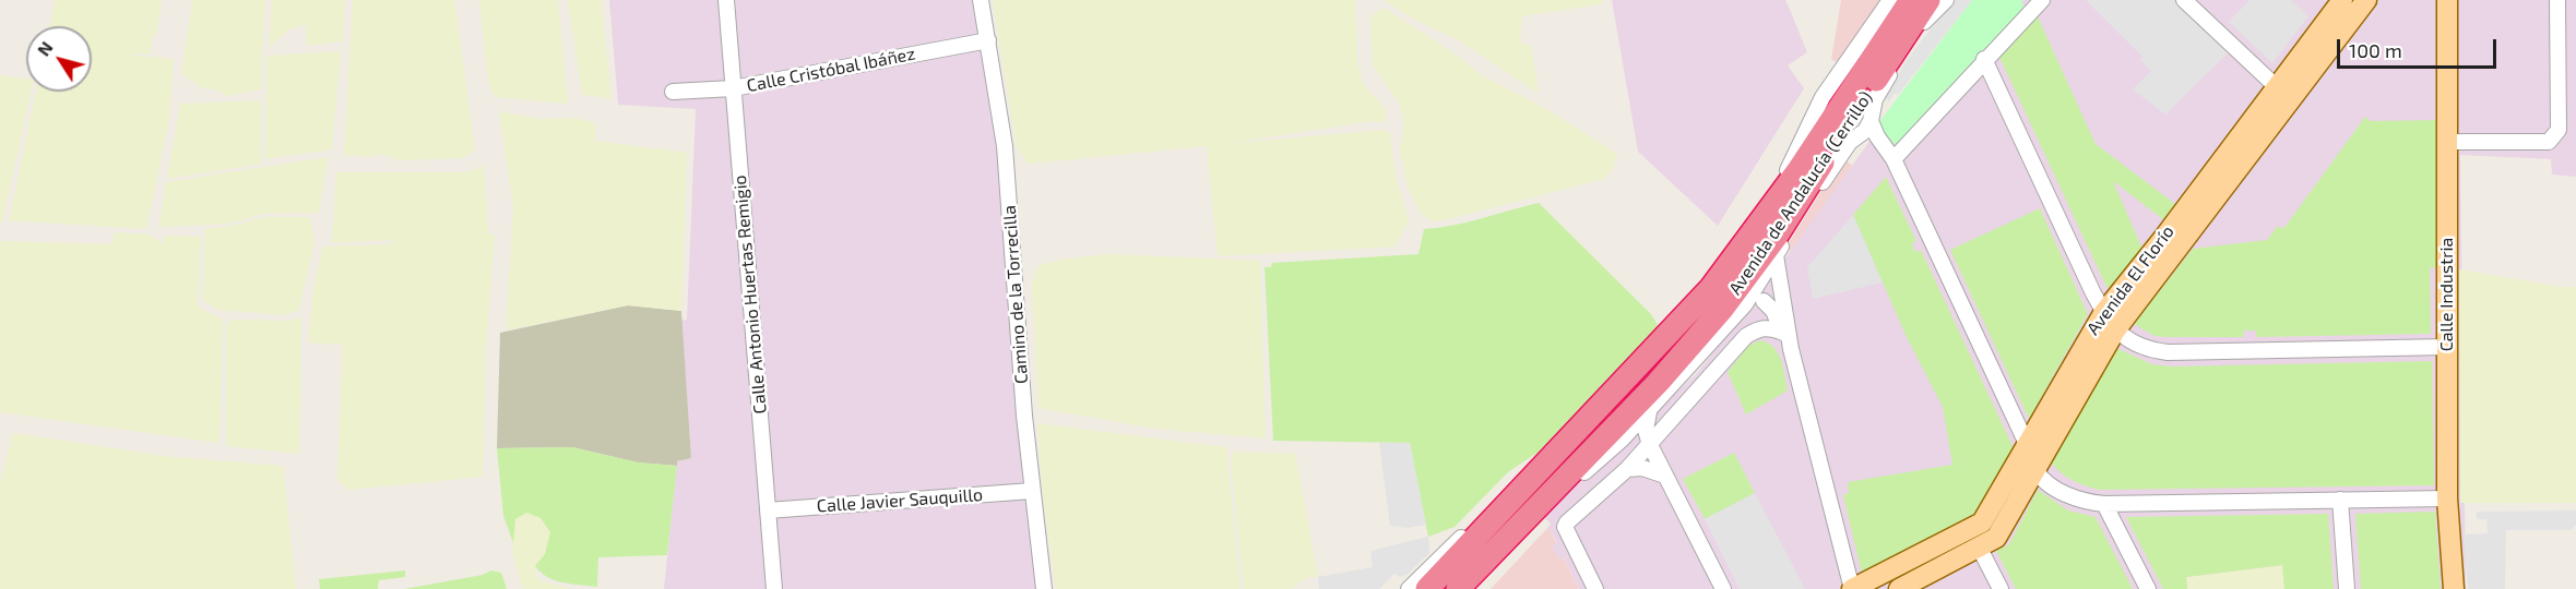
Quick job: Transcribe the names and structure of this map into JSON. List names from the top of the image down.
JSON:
{
  "streets": {
    "highway": ["Avenida de Andalucía (Cerrillo)"],
    "main road": ["Avenida El Florío", "Calle Industria"],
    "street": [
      "Calle Cristóbal Ibáñez",
      "Calle Antonio Huertas Remigio",
      "Camino de la Torrecilla",
      "Calle Javier Sauquillo"
    ]
  },
  "crossings": [
    ["Calle Cristóbal Ibáñez", "Calle Antonio Huertas Remigio"],
    ["Calle Cristóbal Ibáñez", "Camino de la Torrecilla"],
    ["Calle Antonio Huertas Remigio", "Calle Javier Sauquillo"],
    ["Camino de la Torrecilla", "Calle Javier Sauquillo"]
  ],
  "scale_bar": "100 m",
  "north": "top left"
}
